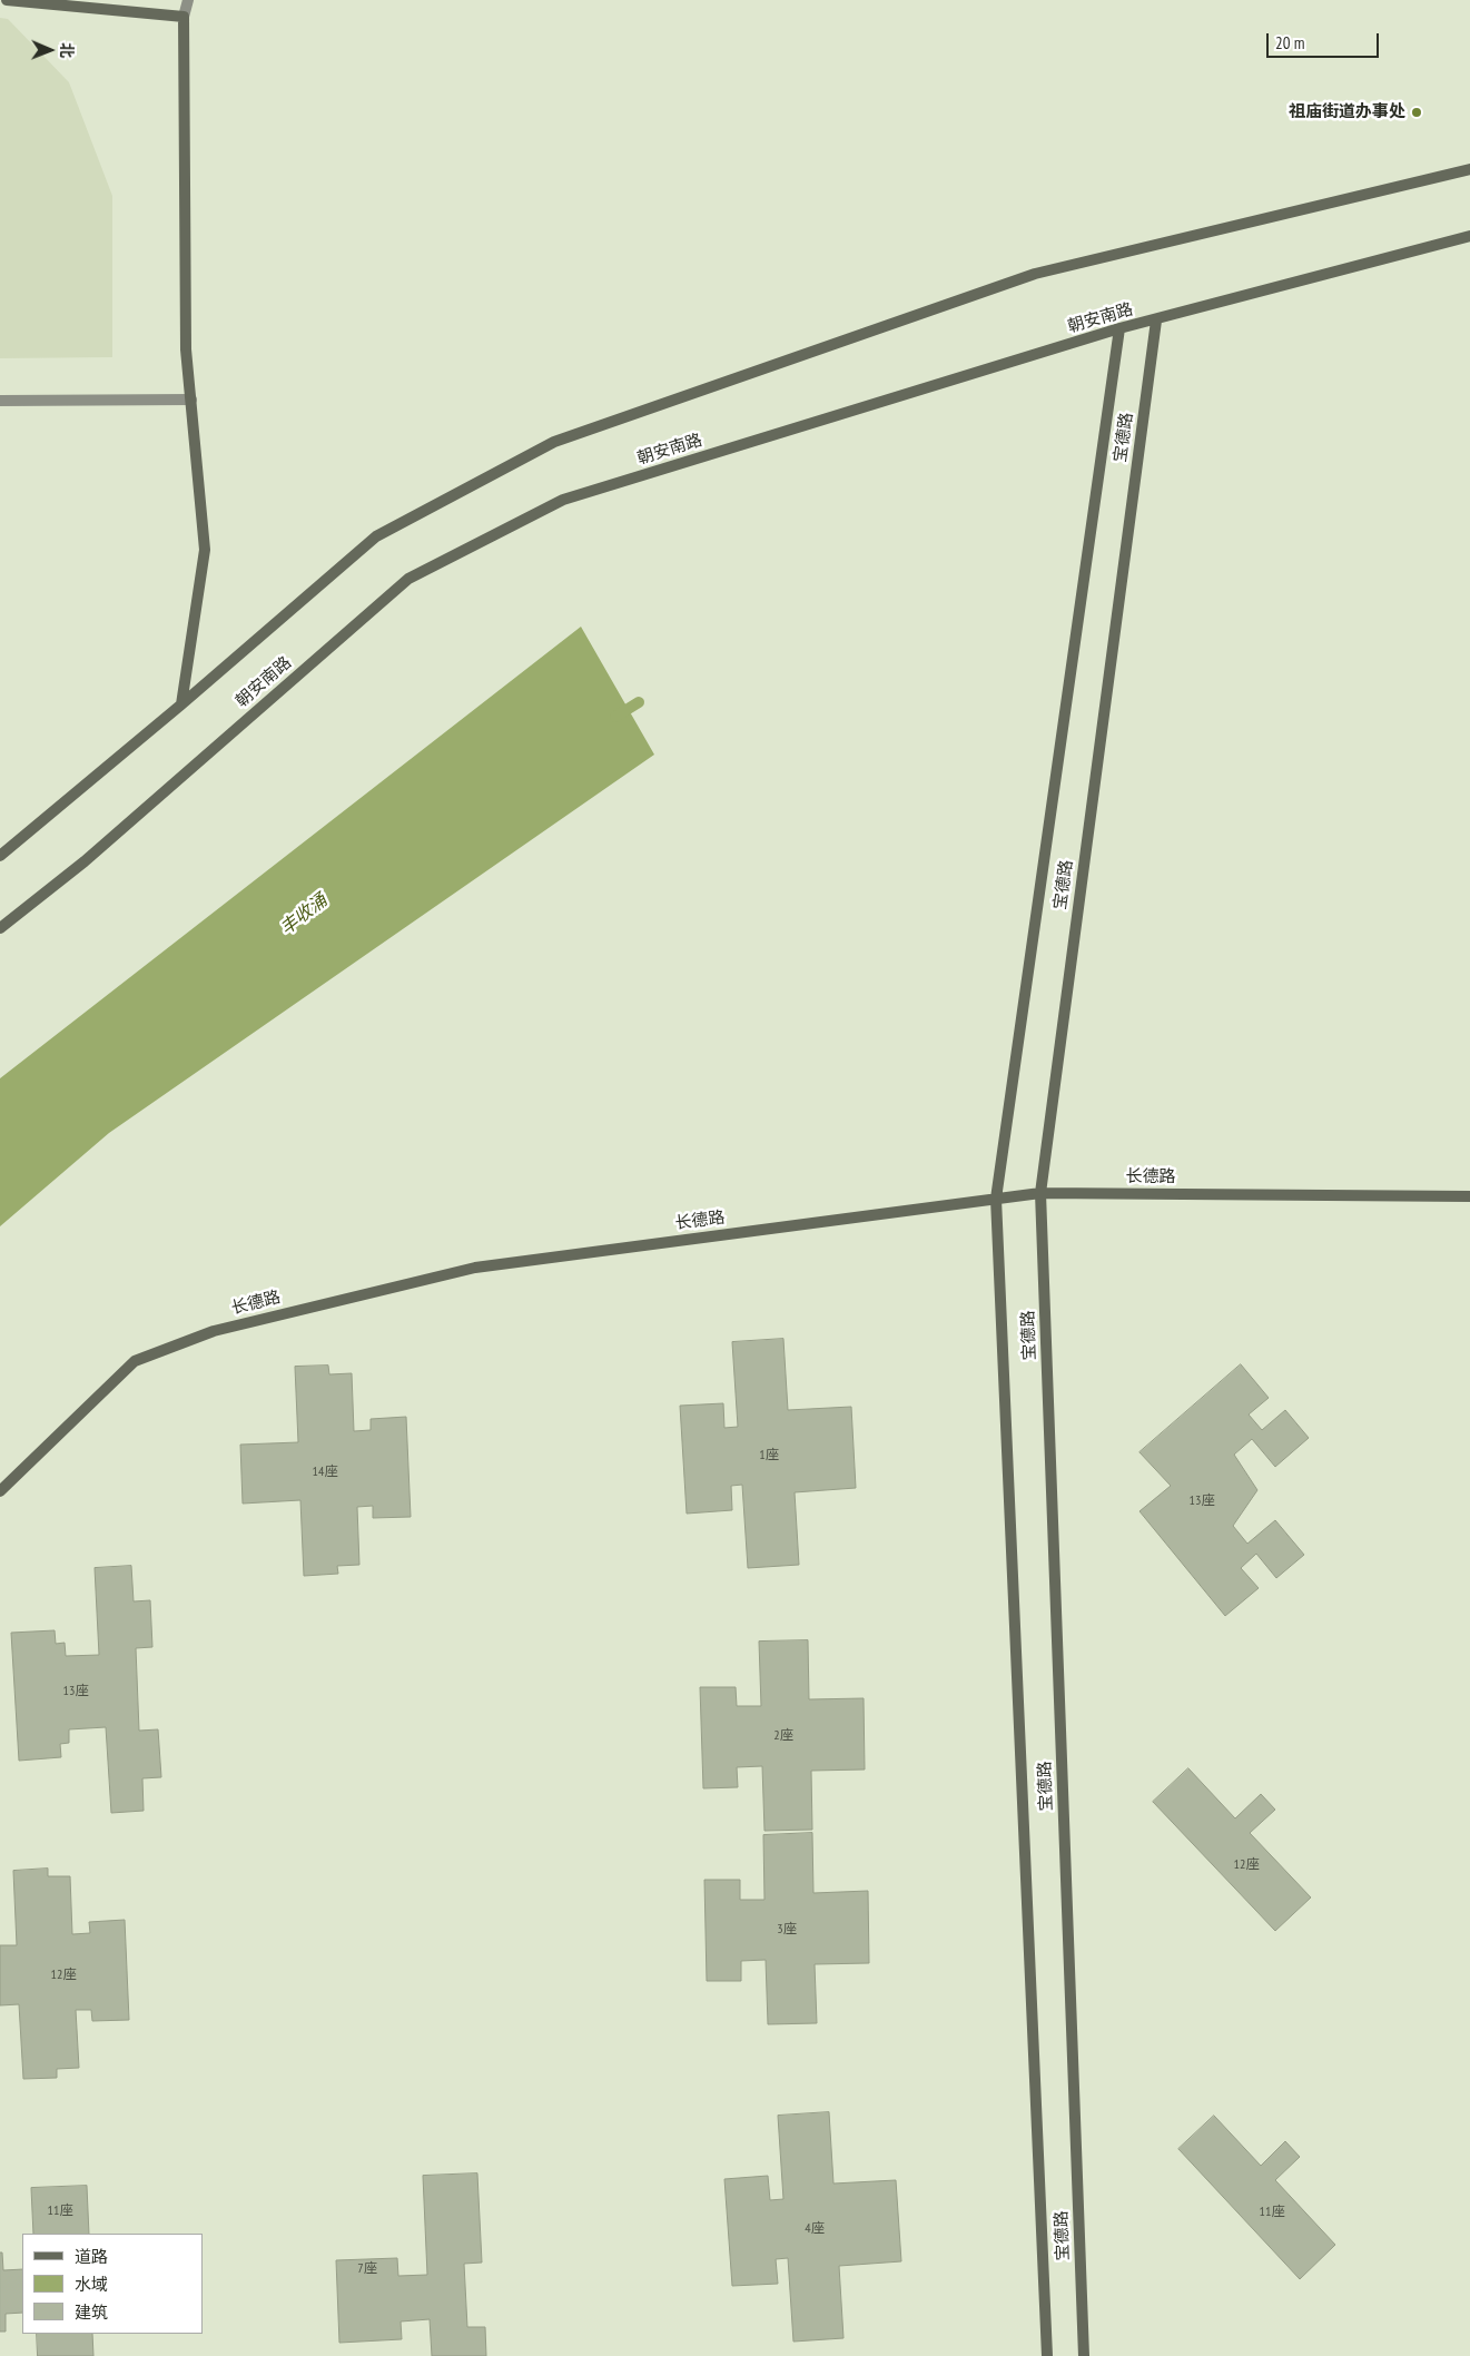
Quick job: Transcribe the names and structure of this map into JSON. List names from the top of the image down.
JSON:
{
  "streets": {
    "street": ["朝安南路", "宝德路", "长德路"]
  },
  "crossings": [
    ["朝安南路", "宝德路"],
    ["宝德路", "长德路"]
  ],
  "water": ["丰收涌"],
  "places": ["祖庙街道办事处"],
  "house_numbers": [
    "1座",
    "14座",
    "13座",
    "13座",
    "2座",
    "12座",
    "3座",
    "12座",
    "11座",
    "11座",
    "4座",
    "7座"
  ],
  "legend": ["道路", "水域", "建筑"],
  "scale_bar": "20 m",
  "north": "right"
}
